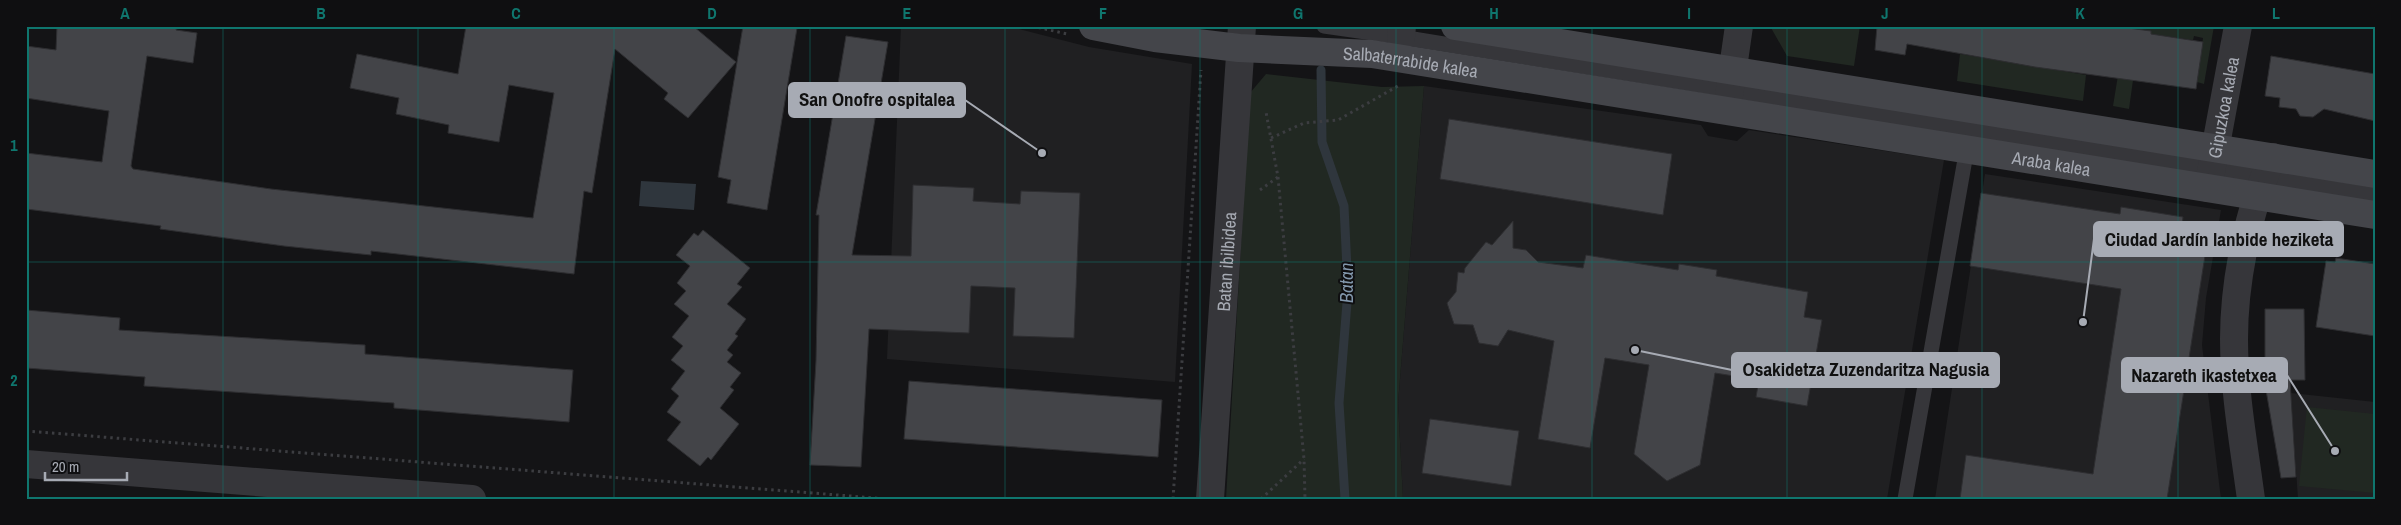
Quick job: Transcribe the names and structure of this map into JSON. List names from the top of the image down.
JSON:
{
  "streets": {
    "street": [
      "Salbaterrabide kalea",
      "Gipuzkoa kalea",
      "Araba kalea",
      "Batan ibilbidea"
    ]
  },
  "crossings": [
    ["Salbaterrabide kalea", "Araba kalea"],
    ["Salbaterrabide kalea", "Batan ibilbidea"],
    ["Gipuzkoa kalea", "Araba kalea"]
  ],
  "water": ["Batan"],
  "places": [
    "San Onofre ospitalea",
    "Ciudad Jardín lanbide heziketa",
    "Osakidetza Zuzendaritza Nagusia",
    "Nazareth ikastetxea"
  ],
  "scale_bar": "20 m",
  "grid": {
    "columns": [
      "A",
      "B",
      "C",
      "D",
      "E",
      "F",
      "G",
      "H",
      "I",
      "J",
      "K",
      "L"
    ],
    "rows": ["1", "2"]
  }
}
